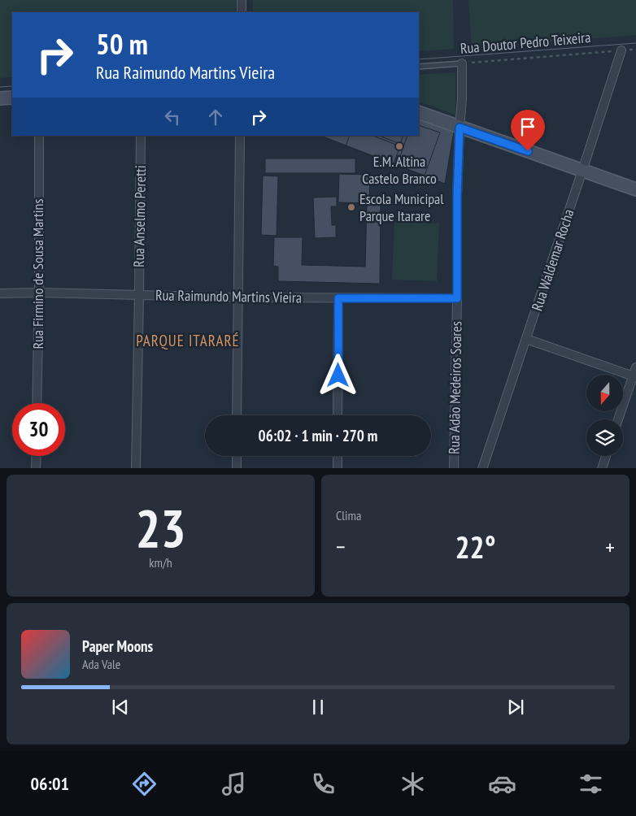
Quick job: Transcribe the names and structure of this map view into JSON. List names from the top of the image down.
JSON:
{
  "streets": {
    "street": [
      "Rua Anselmo Peretti",
      "Rua Waldemar Rocha",
      "Rua Firmino de Sousa Martins",
      "Rua Raimundo Martins Vieira",
      "Rua Adão Medeiros Soares"
    ],
    "lane": ["Rua Doutor Pedro Teixeira"]
  },
  "crossings": [
    ["Rua Doutor Pedro Teixeira", "Rua Waldemar Rocha"],
    ["Rua Doutor Pedro Teixeira", "Rua Adão Medeiros Soares"],
    ["Rua Anselmo Peretti", "Rua Raimundo Martins Vieira"],
    ["Rua Firmino de Sousa Martins", "Rua Raimundo Martins Vieira"],
    ["Rua Raimundo Martins Vieira", "Rua Adão Medeiros Soares"]
  ],
  "districts": ["PARQUE ITARARÉ"],
  "places": ["E.M. Altina Castelo Branco", "Escola Municipal Parque Itarare"],
  "north": "bottom",
  "page": {
    "turn": ["50 m", "Rua Raimundo Martins Vieira"],
    "limit": "30",
    "trip": "06:02 · 1 min · 270 m",
    "tile": [
      ["23", "km/h"],
      "Clima"
    ],
    "heat": ["−", "22°", "+"],
    "song": ["Paper Moons", "Ada Vale"],
    "tabs": "06:01"
  }
}
